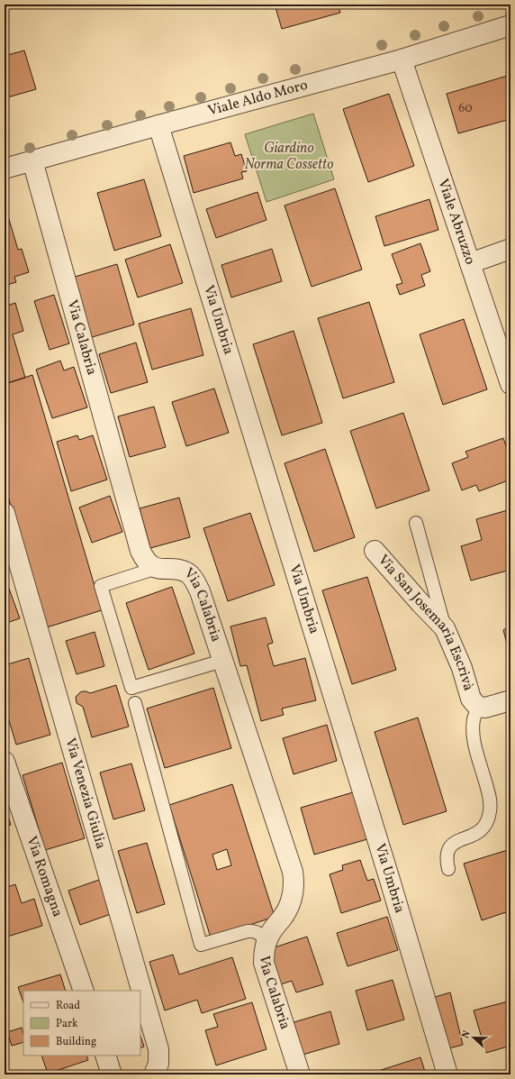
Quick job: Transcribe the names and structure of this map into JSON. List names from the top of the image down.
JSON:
{
  "streets": {
    "street": [
      "Viale Aldo Moro",
      "Viale Abruzzo",
      "Via Umbria",
      "Via Calabria",
      "Via San Josemaria Escrivà",
      "Via Venezia Giulia",
      "Via Romagna"
    ]
  },
  "crossings": [
    ["Viale Aldo Moro", "Viale Abruzzo"],
    ["Viale Aldo Moro", "Via Umbria"],
    ["Viale Aldo Moro", "Via Calabria"]
  ],
  "parks": ["Giardino Norma Cossetto"],
  "house_numbers": ["60"],
  "legend": ["Road", "Park", "Building"],
  "north": "left"
}
